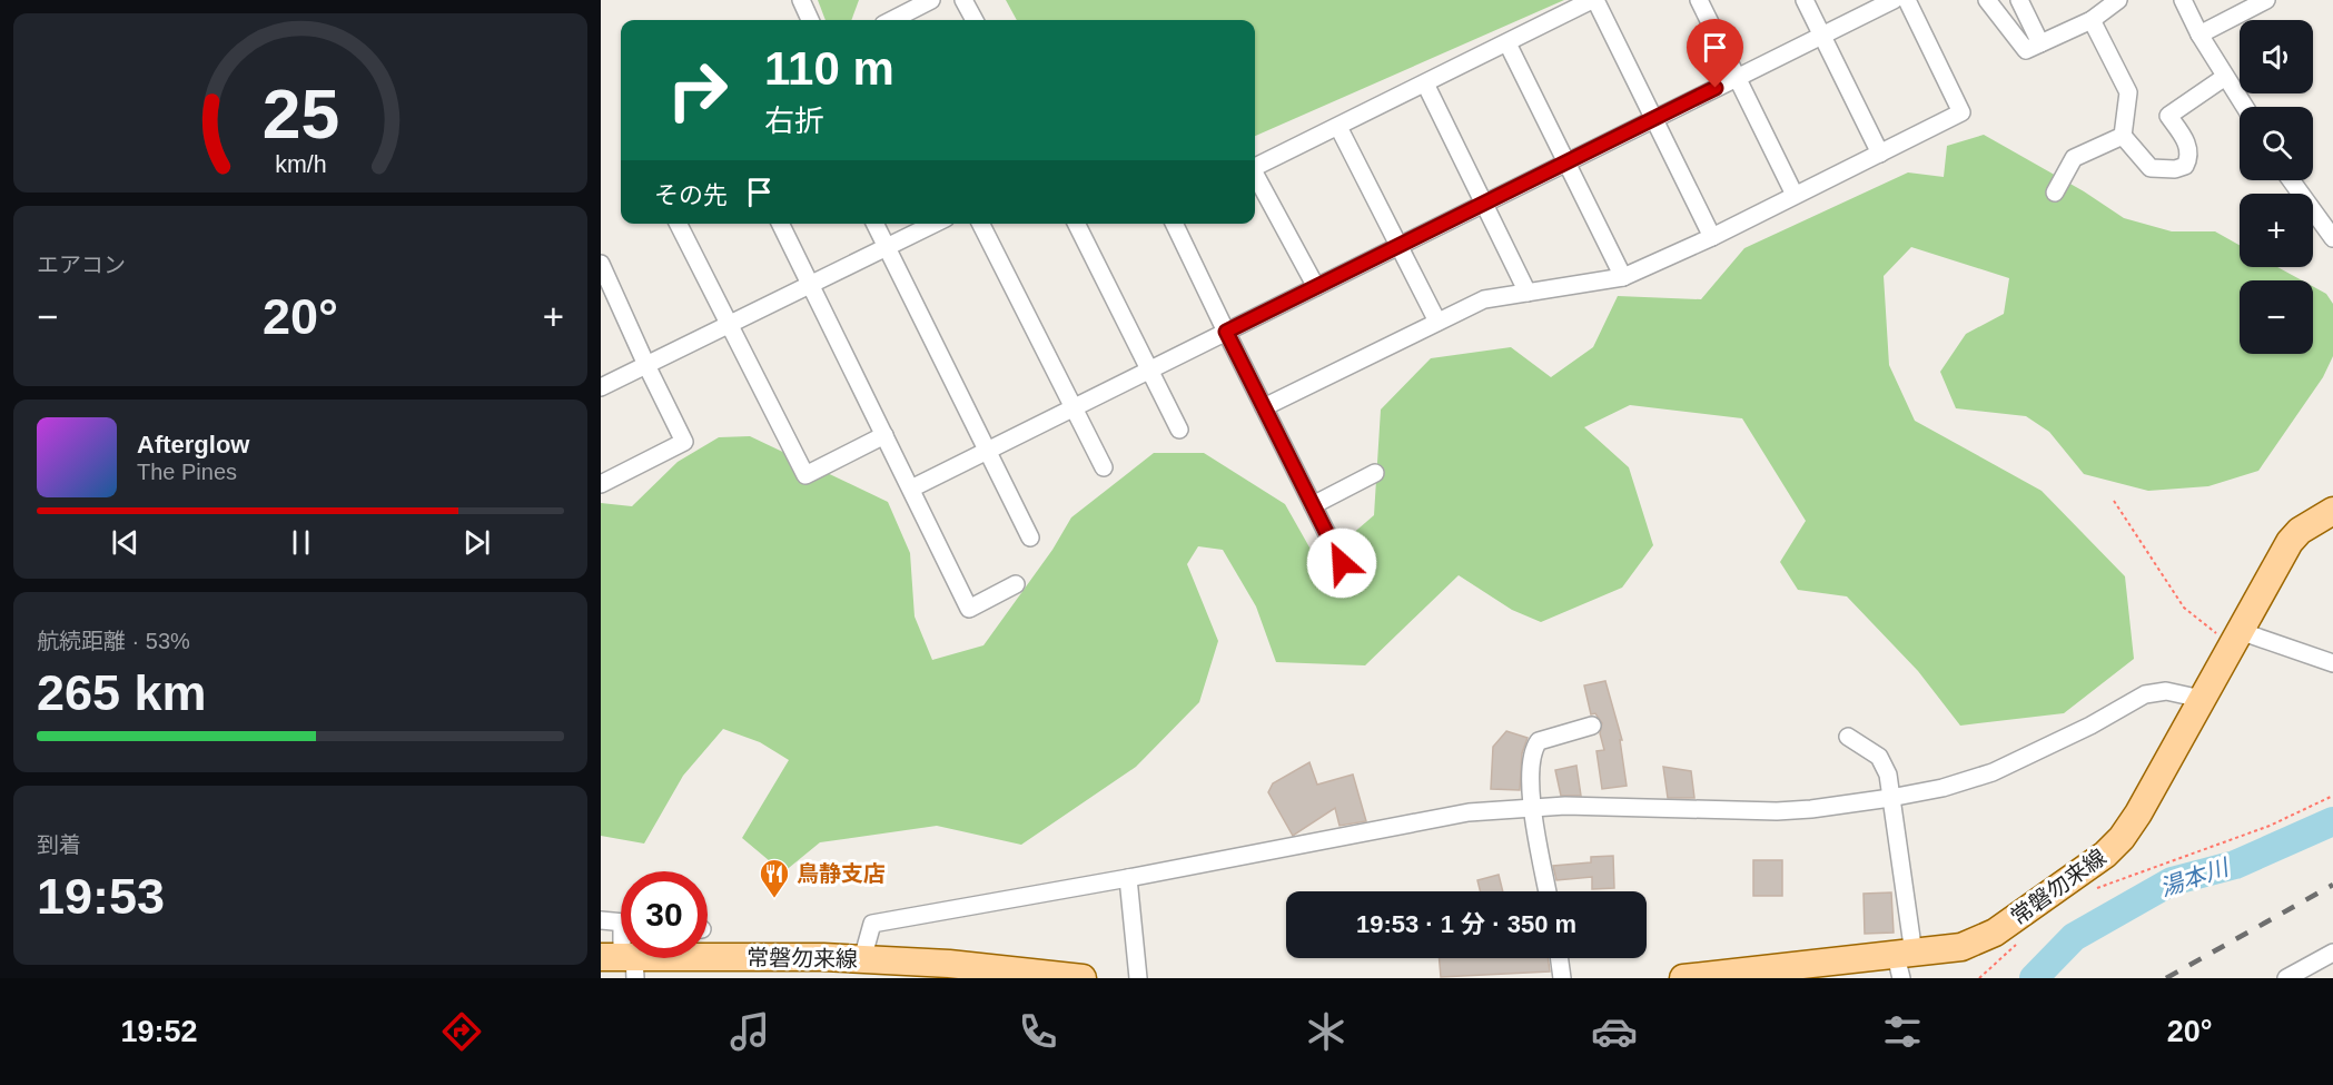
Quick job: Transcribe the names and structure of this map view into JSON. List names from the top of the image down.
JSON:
{
  "streets": {
    "main road": ["常磐勿来線"]
  },
  "water": ["湯本川"],
  "places": {
    "restaurant": ["鳥静支店"]
  },
  "page": {
    "map_buttons": ["+", "−"],
    "turn": ["110 m", "右折"],
    "then": "その先",
    "tile": [
      "エアコン",
      ["航続距離 · 53%", "265 km"],
      ["到着", "19:53"]
    ],
    "heat": ["−", "20°", "+"],
    "song": ["Afterglow", "The Pines"],
    "limit": "30",
    "trip": "19:53 · 1 分 · 350 m",
    "tabs": ["19:52", "20°"],
    "gauge": ["25", "km/h"]
  }
}
